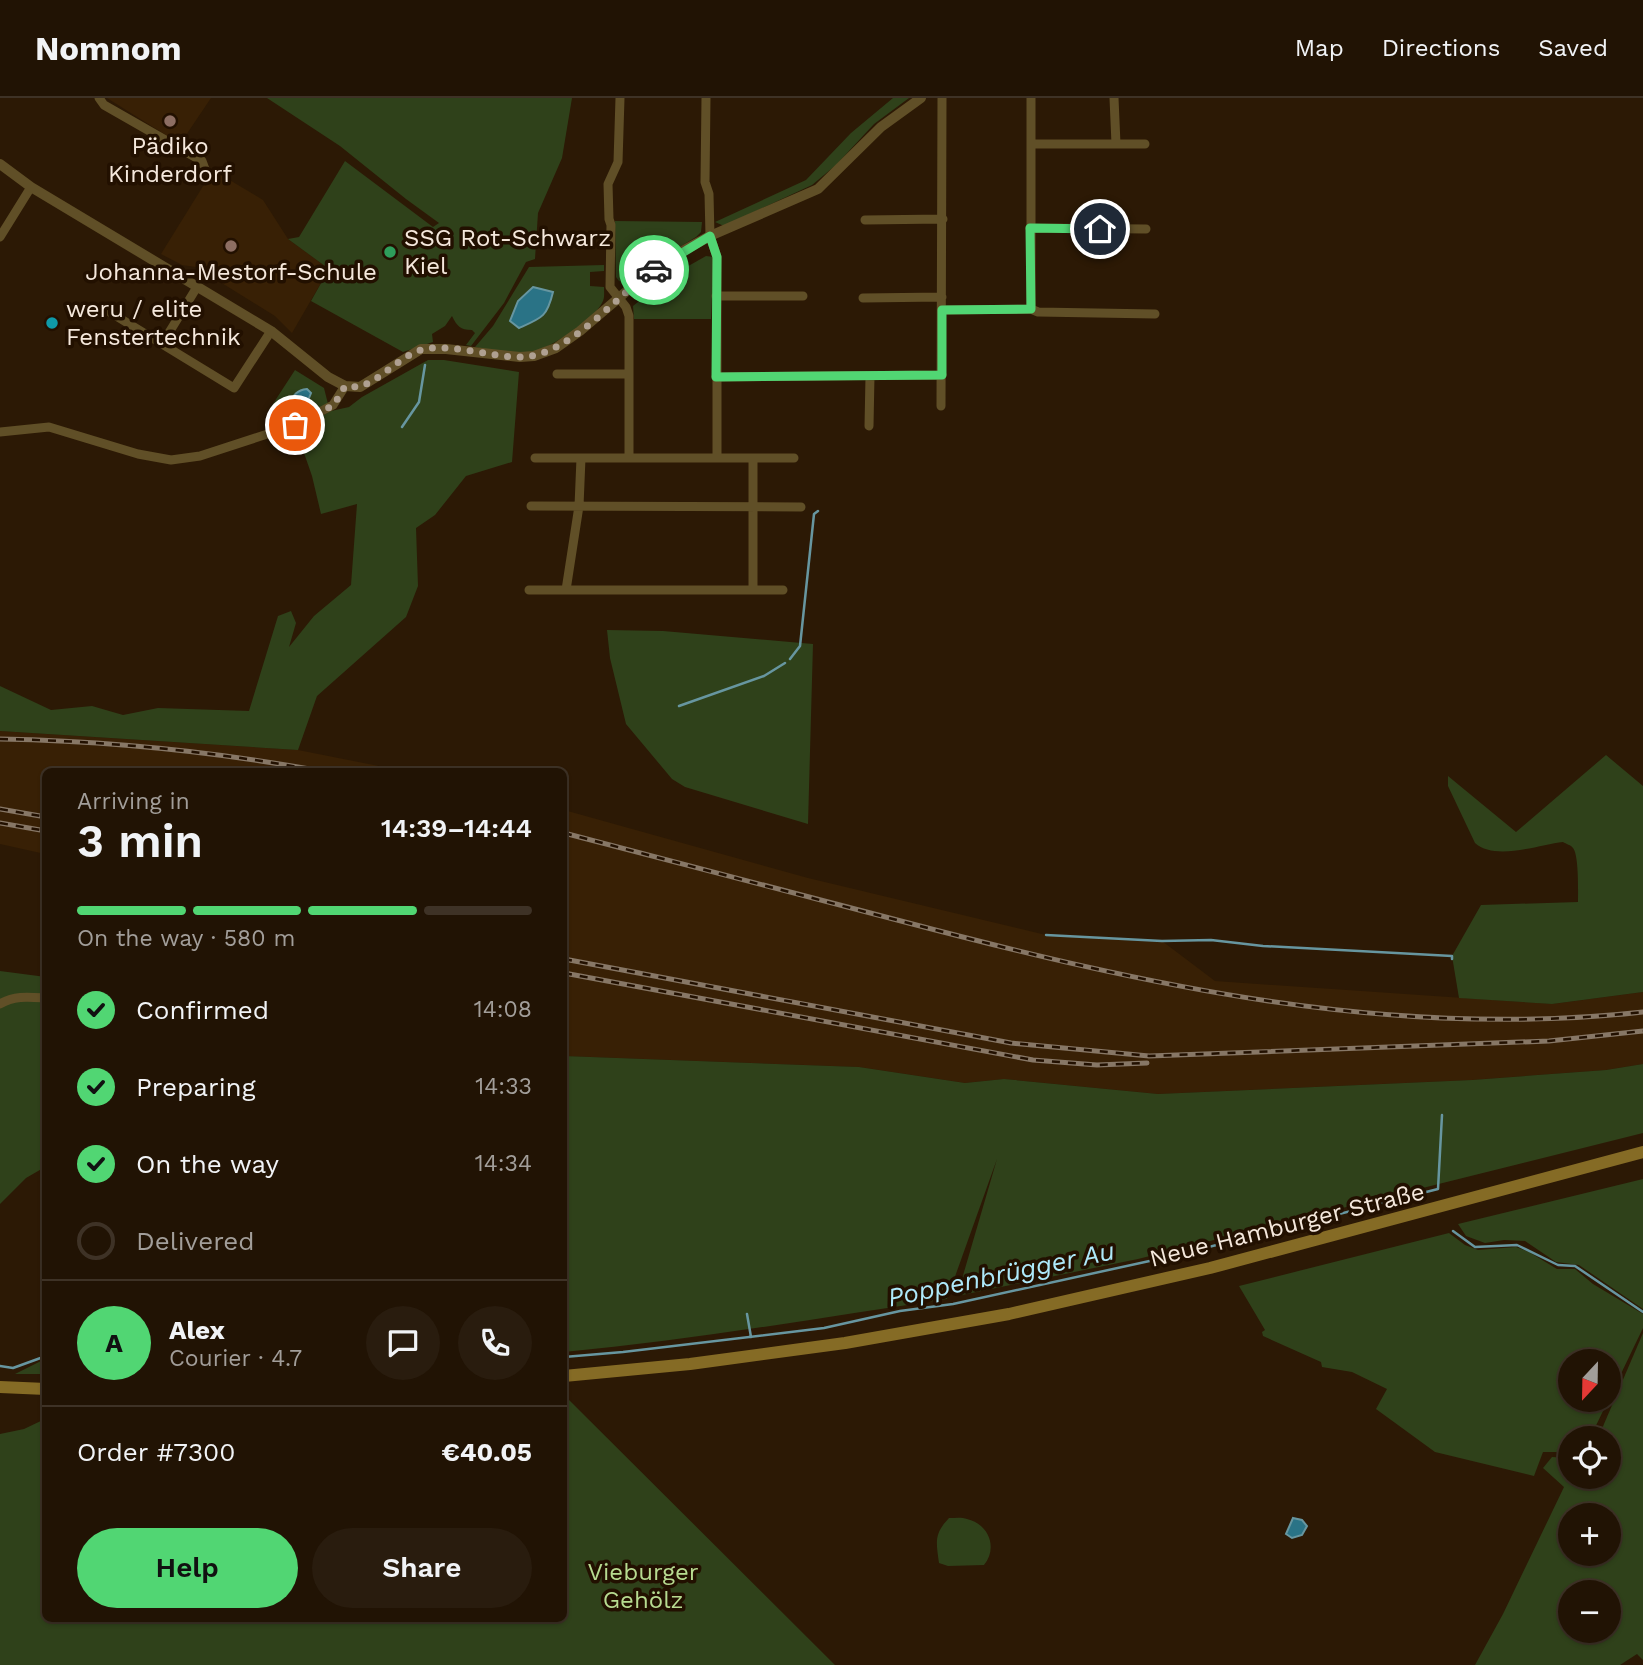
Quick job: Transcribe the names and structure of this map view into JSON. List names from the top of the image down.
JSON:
{
  "streets": {
    "main road": ["Neue Hamburger Straße"]
  },
  "water": ["Poppenbrügger Au"],
  "parks": ["Vieburger Gehölz"],
  "places": [
    "Pädiko Kinderdorf",
    "Johanna-Mestorf-Schule",
    "SSG Rot-Schwarz Kiel",
    "weru / elite Fenstertechnik"
  ],
  "north": "bottom",
  "page": {
    "header": "Nomnom",
    "nav": ["Map", "Directions", "Saved"],
    "heading": ["3 min", "Arriving in", "14:39–14:44"],
    "panel": [
      "Alex",
      "Courier · 4.7",
      "Order #7300",
      "€40.05"
    ],
    "bar": "On the way · 580 m",
    "list": [
      ["Confirmed", "14:08"],
      ["Preparing", "14:33"],
      ["On the way", "14:34"],
      "Delivered"
    ],
    "round": "A",
    "map_buttons": ["+", "−"],
    "buttons": ["Help", "Share"]
  }
}
